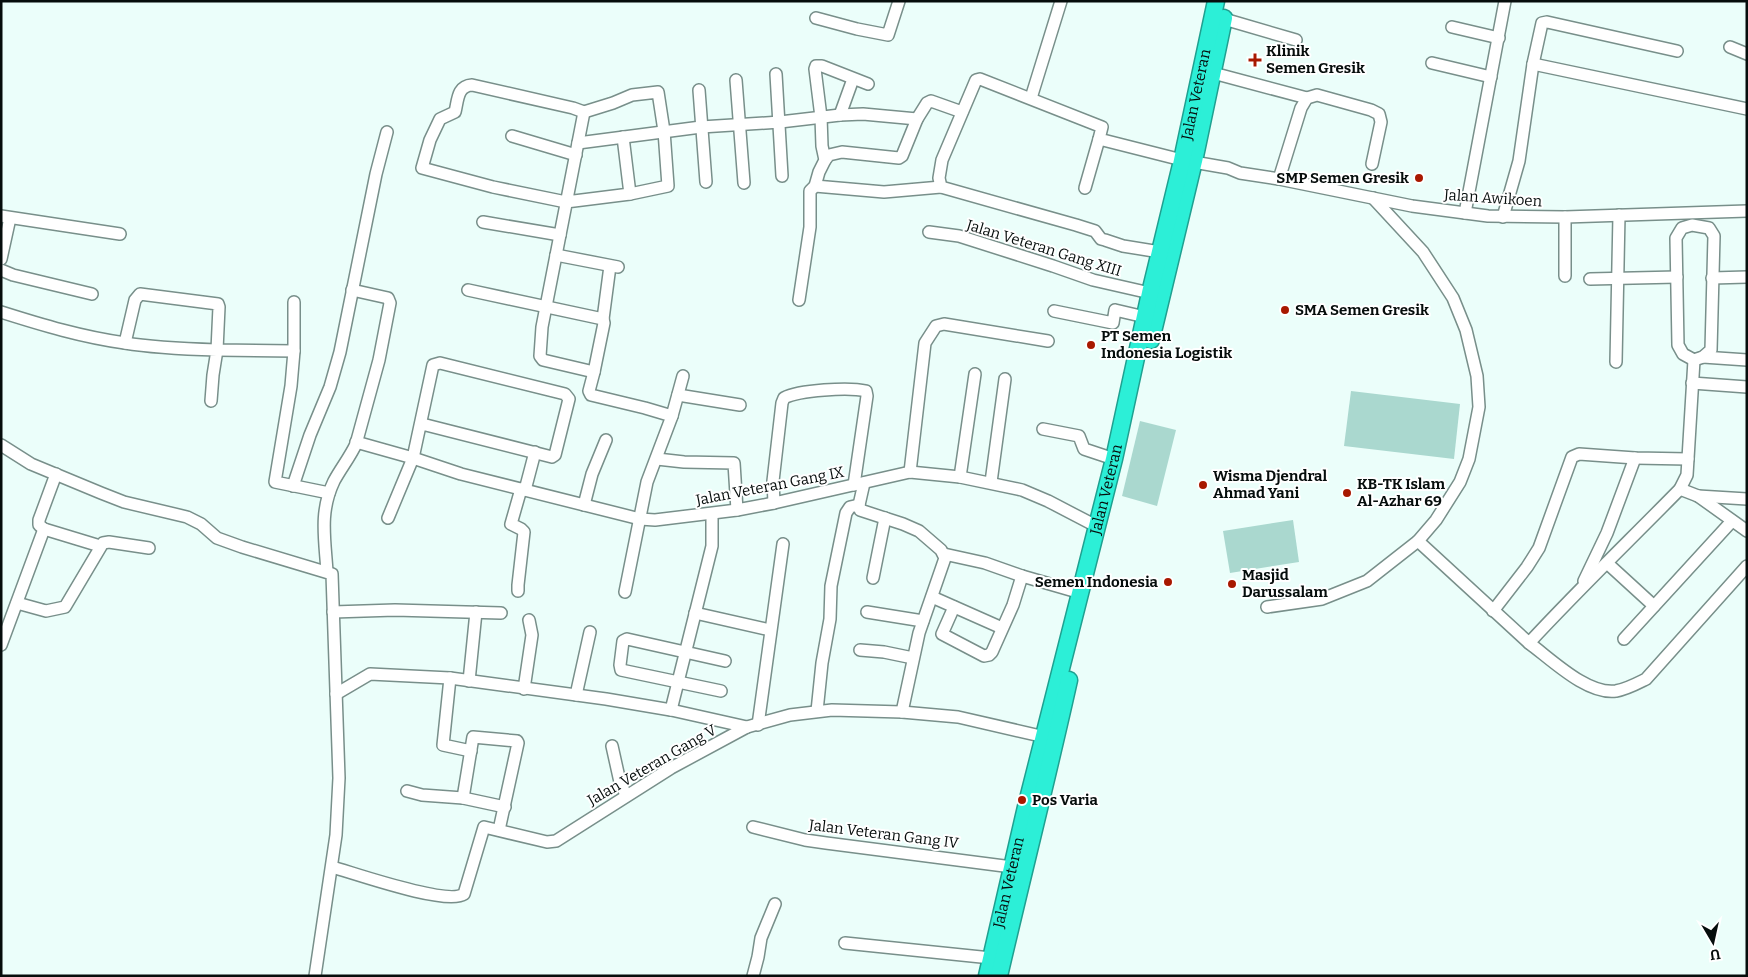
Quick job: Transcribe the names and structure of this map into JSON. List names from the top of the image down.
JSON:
{
  "streets": {
    "highway": ["Jalan Veteran"],
    "street": [
      "Jalan Awikoen",
      "Jalan Veteran Gang XIII",
      "Jalan Veteran Gang IX",
      "Jalan Veteran Gang V",
      "Jalan Veteran Gang IV"
    ]
  },
  "crossings": [
    ["Jalan Veteran", "Jalan Awikoen"],
    ["Jalan Veteran", "Jalan Veteran Gang XIII"],
    ["Jalan Veteran", "Jalan Veteran Gang IX"],
    ["Jalan Veteran", "Jalan Veteran Gang V"],
    ["Jalan Veteran", "Jalan Veteran Gang IV"]
  ],
  "places": {
    "health": ["Klinik Semen Gresik"],
    "other": [
      "SMP Semen Gresik",
      "SMA Semen Gresik",
      "PT Semen Indonesia Logistik",
      "Wisma Djendral Ahmad Yani",
      "KB-TK Islam Al-Azhar 69",
      "Semen Indonesia",
      "Masjid Darussalam",
      "Pos Varia"
    ]
  },
  "north": "bottom"
}
